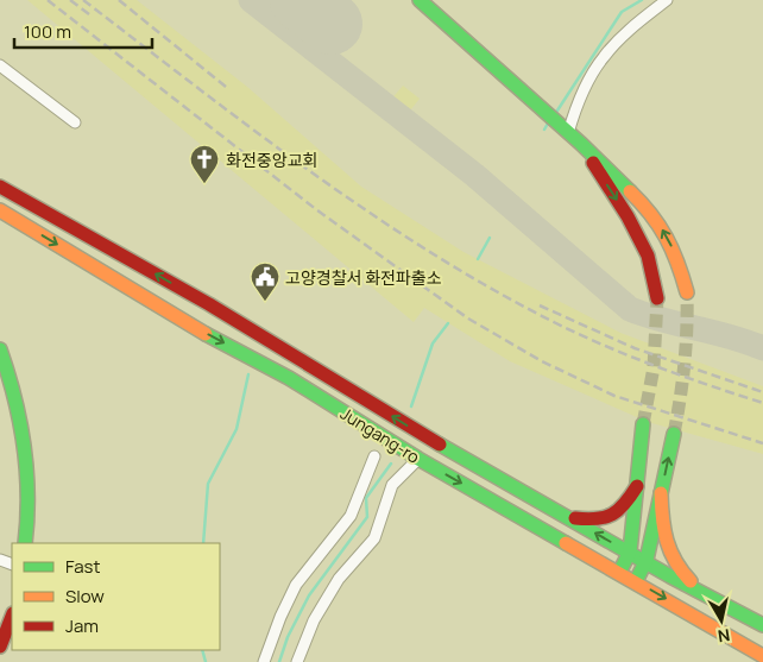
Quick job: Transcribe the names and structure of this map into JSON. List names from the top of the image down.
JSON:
{
  "streets": {
    "main road": ["Jungang-ro"]
  },
  "places": {
    "church": ["화전중앙교회"],
    "public building": ["고양경찰서 화전파출소"]
  },
  "legend": ["Fast", "Slow", "Jam"],
  "scale_bar": "100 m",
  "north": "bottom"
}
